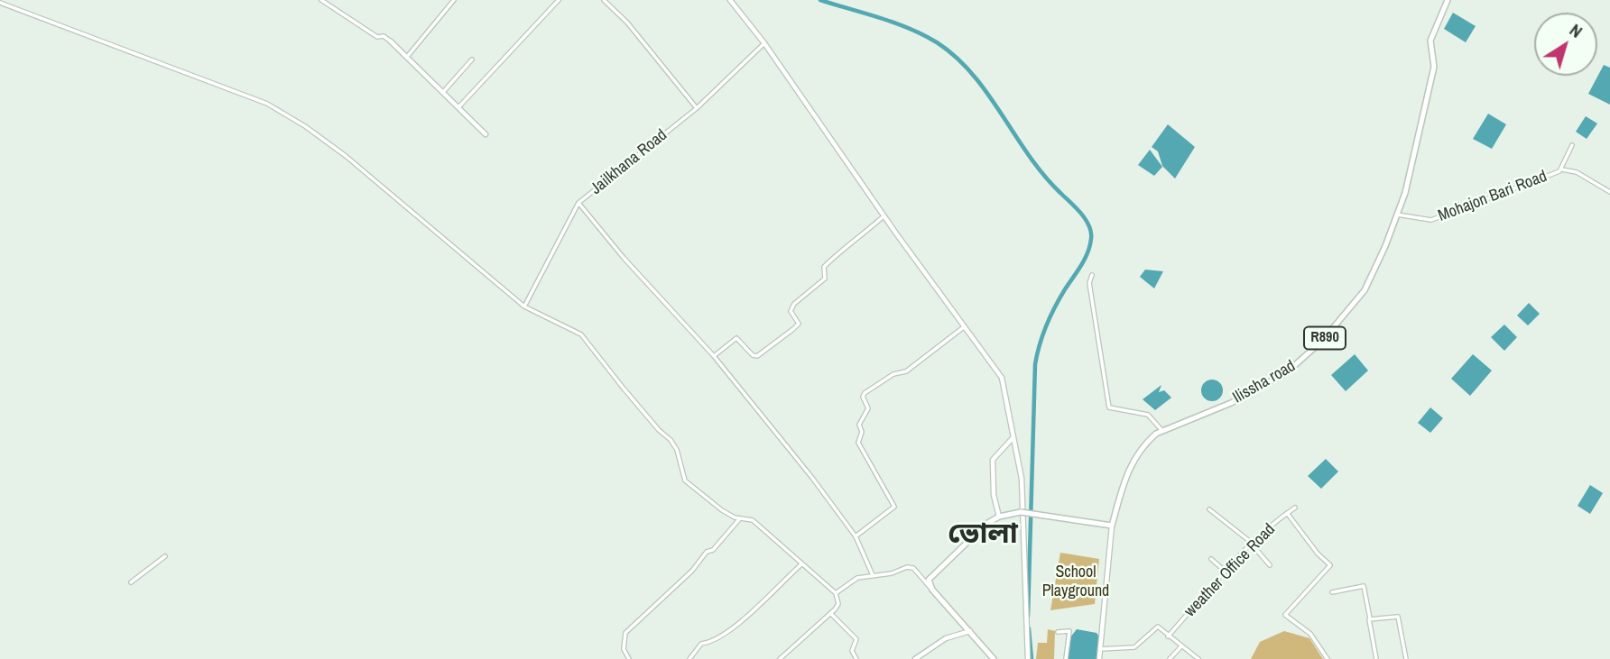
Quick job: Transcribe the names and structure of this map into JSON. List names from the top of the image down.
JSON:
{
  "streets": {
    "main road": ["R890", "Ilissha road"],
    "street": ["Jailkhana Road", "Mohajon Bari Road", "weather Office Road"]
  },
  "crossings": [
    ["Mohajon Bari Road", "Ilissha road"]
  ],
  "districts": ["ভোলা"],
  "parks": ["School Playground"],
  "north": "top right"
}
